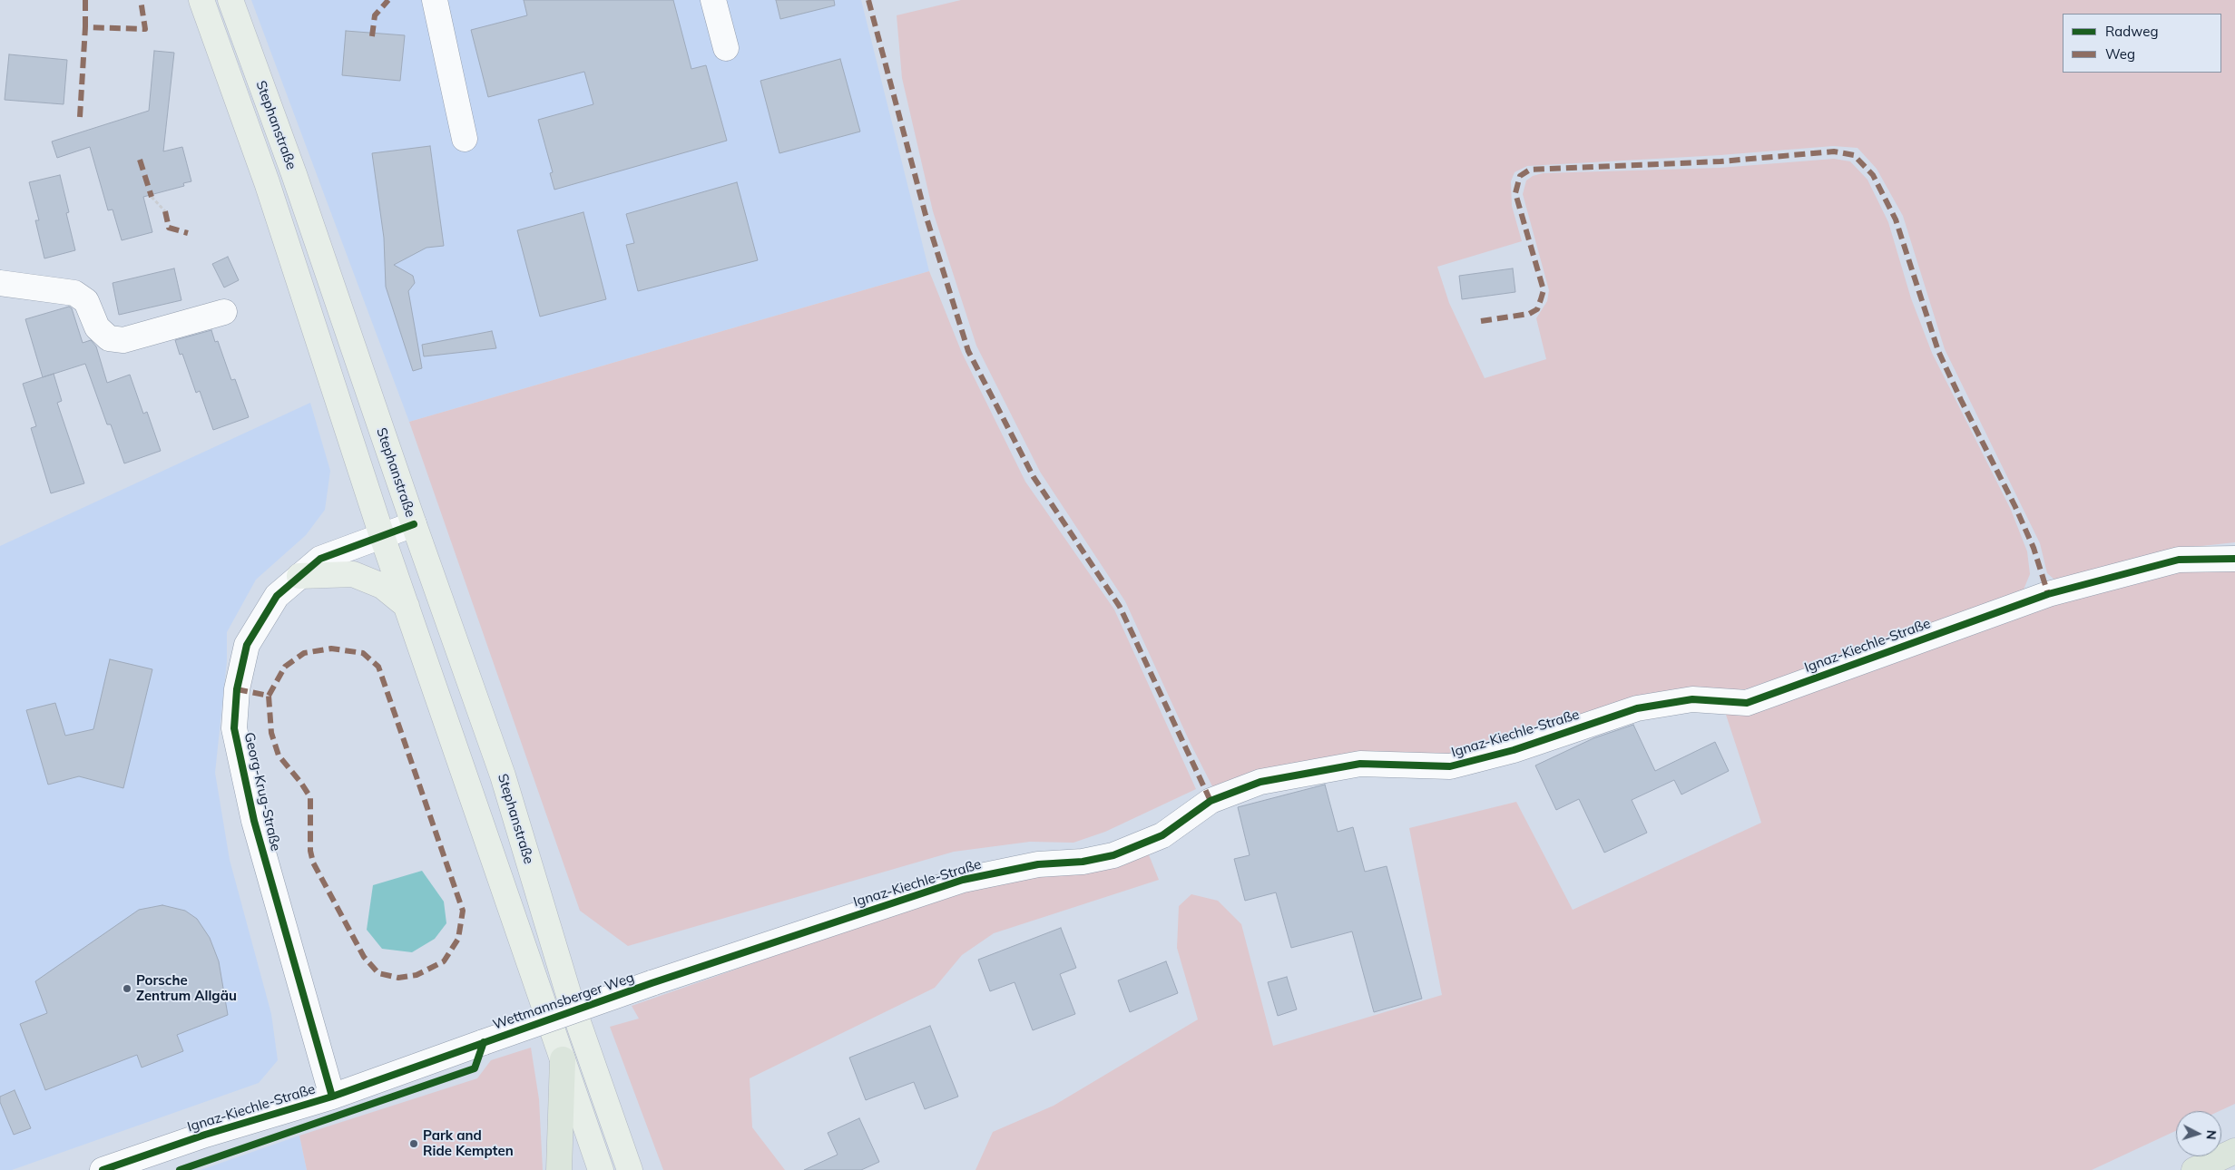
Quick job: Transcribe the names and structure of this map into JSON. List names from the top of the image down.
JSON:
{
  "streets": {
    "main road": ["Stephanstraße"],
    "street": ["Ignaz-Kiechle-Straße", "Georg-Krug-Straße", "Wettmannsberger Weg"]
  },
  "crossings": [
    ["Stephanstraße", "Georg-Krug-Straße"],
    ["Ignaz-Kiechle-Straße", "Georg-Krug-Straße"],
    ["Ignaz-Kiechle-Straße", "Wettmannsberger Weg"]
  ],
  "places": ["Porsche Zentrum Allgäu", "Park and Ride Kempten"],
  "legend": ["Radweg", "Weg"],
  "north": "right"
}
